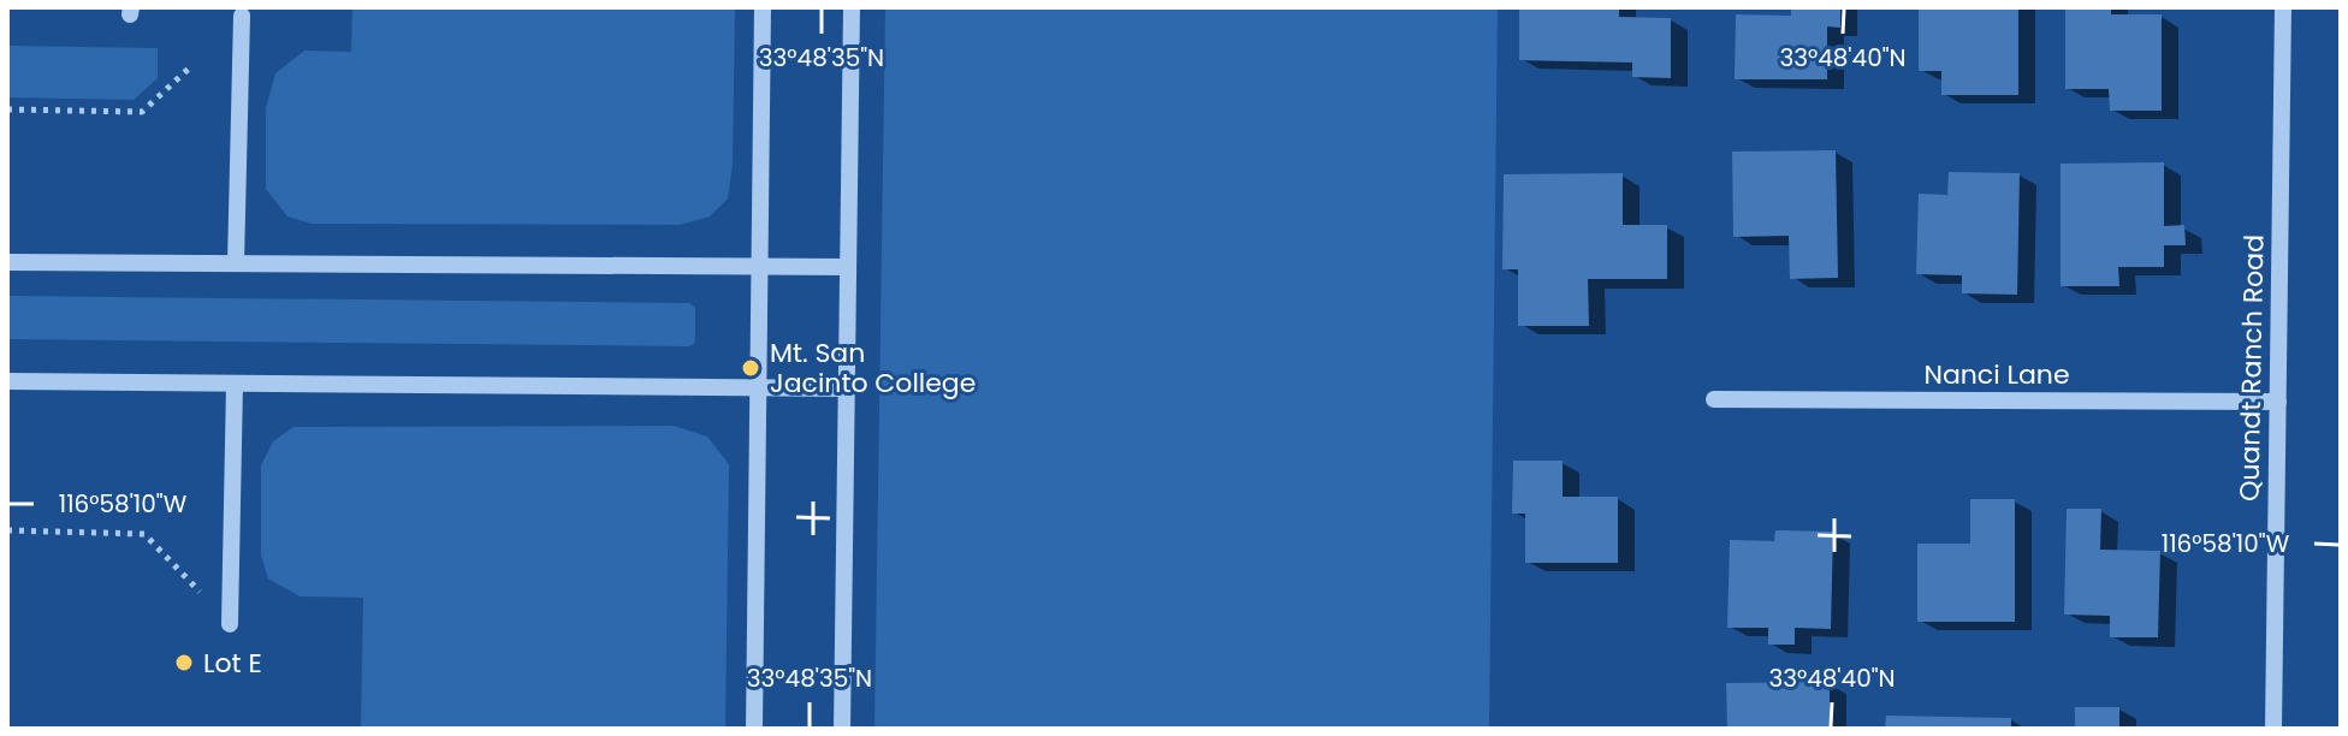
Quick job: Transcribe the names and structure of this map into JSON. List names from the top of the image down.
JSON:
{
  "streets": {
    "street": ["Quandt Ranch Road", "Nanci Lane"]
  },
  "crossings": [
    ["Quandt Ranch Road", "Nanci Lane"]
  ],
  "places": ["Mt. San Jacinto College", "Lot E"],
  "coordinates": ["33°48'35\"N", "33°48'40\"N", "116°58'10\"W"]
}
